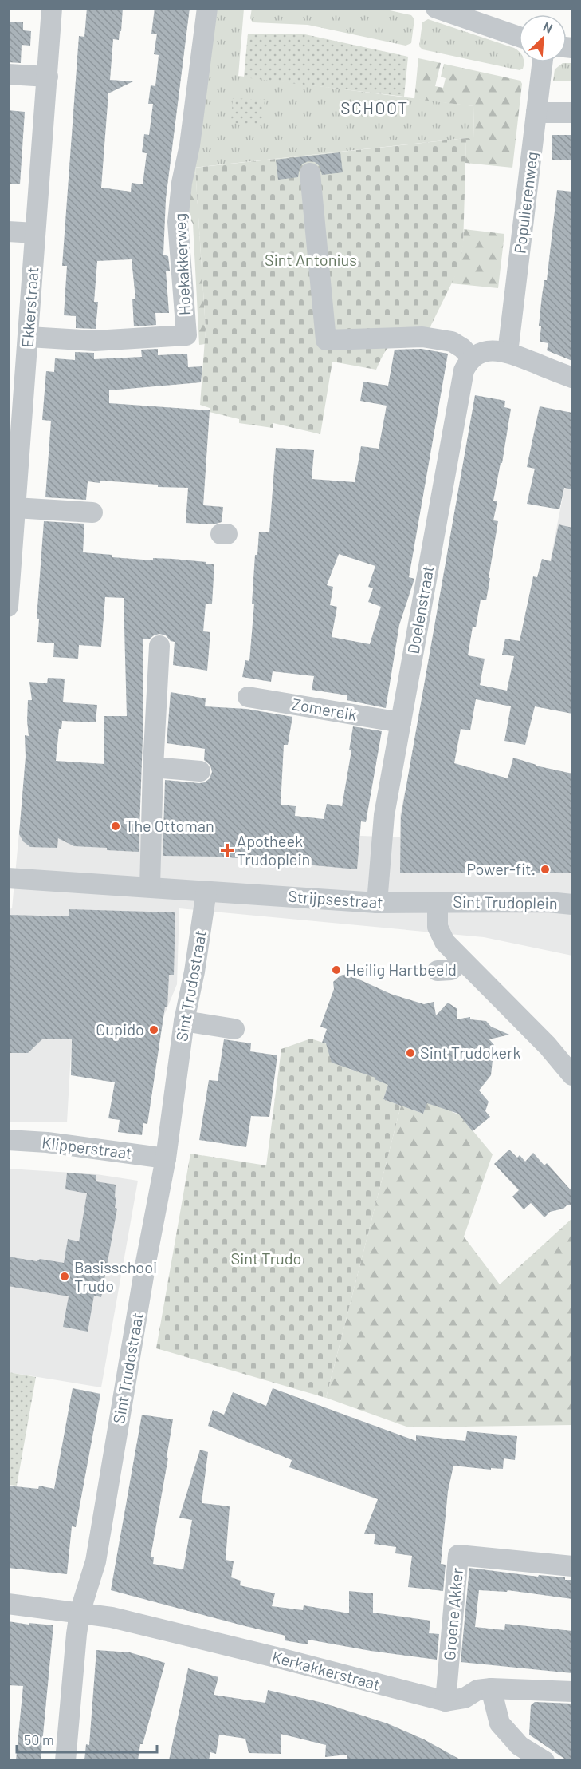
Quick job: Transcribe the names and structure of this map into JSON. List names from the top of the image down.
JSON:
{
  "streets": {
    "street": [
      "Populierenweg",
      "Hoekakkerweg",
      "Ekkerstraat",
      "Doelenstraat",
      "Zomereik",
      "Strijpsestraat",
      "Sint Trudoplein",
      "Sint Trudostraat",
      "Klipperstraat",
      "Groene Akker",
      "Kerkakkerstraat"
    ]
  },
  "crossings": [
    ["Hoekakkerweg", "Ekkerstraat"],
    ["Doelenstraat", "Zomereik"],
    ["Doelenstraat", "Strijpsestraat"],
    ["Strijpsestraat", "Sint Trudoplein"],
    ["Strijpsestraat", "Sint Trudostraat"],
    ["Sint Trudostraat", "Klipperstraat"],
    ["Sint Trudostraat", "Kerkakkerstraat"],
    ["Groene Akker", "Kerkakkerstraat"]
  ],
  "districts": ["SCHOOT"],
  "parks": ["Sint Antonius", "Sint Trudo"],
  "places": {
    "other": [
      "The Ottoman",
      "Power-fit.",
      "Heilig Hartbeeld",
      "Cupido",
      "Sint Trudokerk",
      "Basisschool Trudo"
    ],
    "health": ["Apotheek Trudoplein"]
  },
  "scale_bar": "50 m",
  "north": "top right"
}
